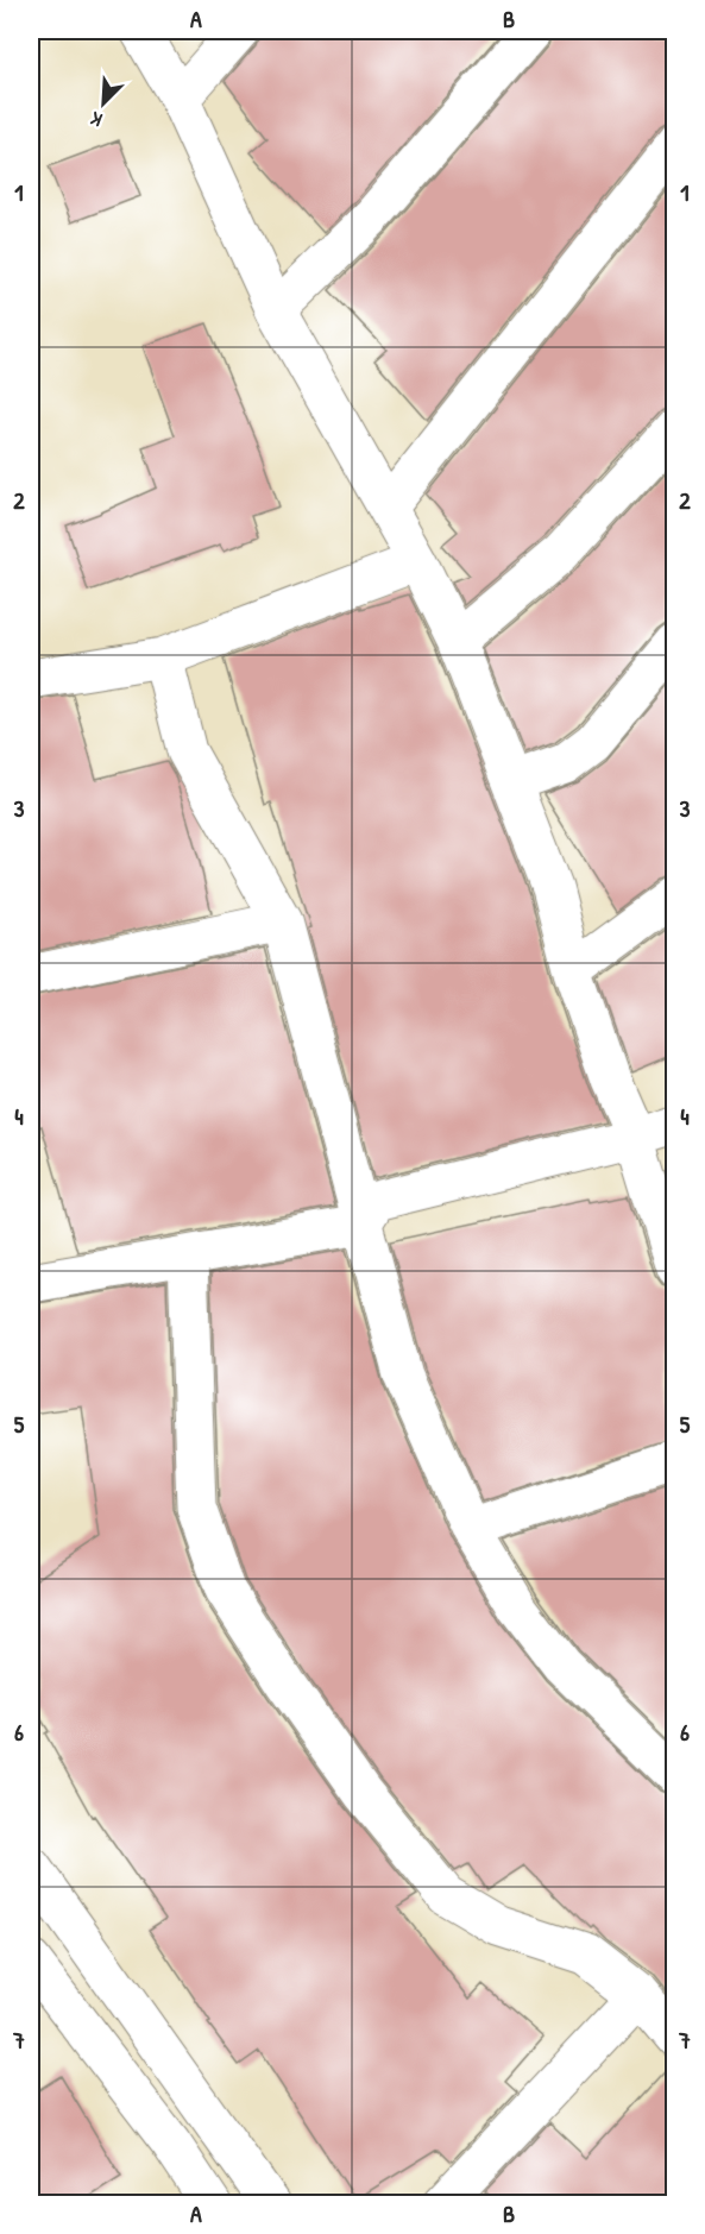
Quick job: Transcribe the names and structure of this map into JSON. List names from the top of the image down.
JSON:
{
  "north": "bottom left",
  "grid": {
    "columns": ["A", "B"],
    "rows": [
      "1",
      "2",
      "3",
      "4",
      "5",
      "6",
      "7"
    ]
  }
}
